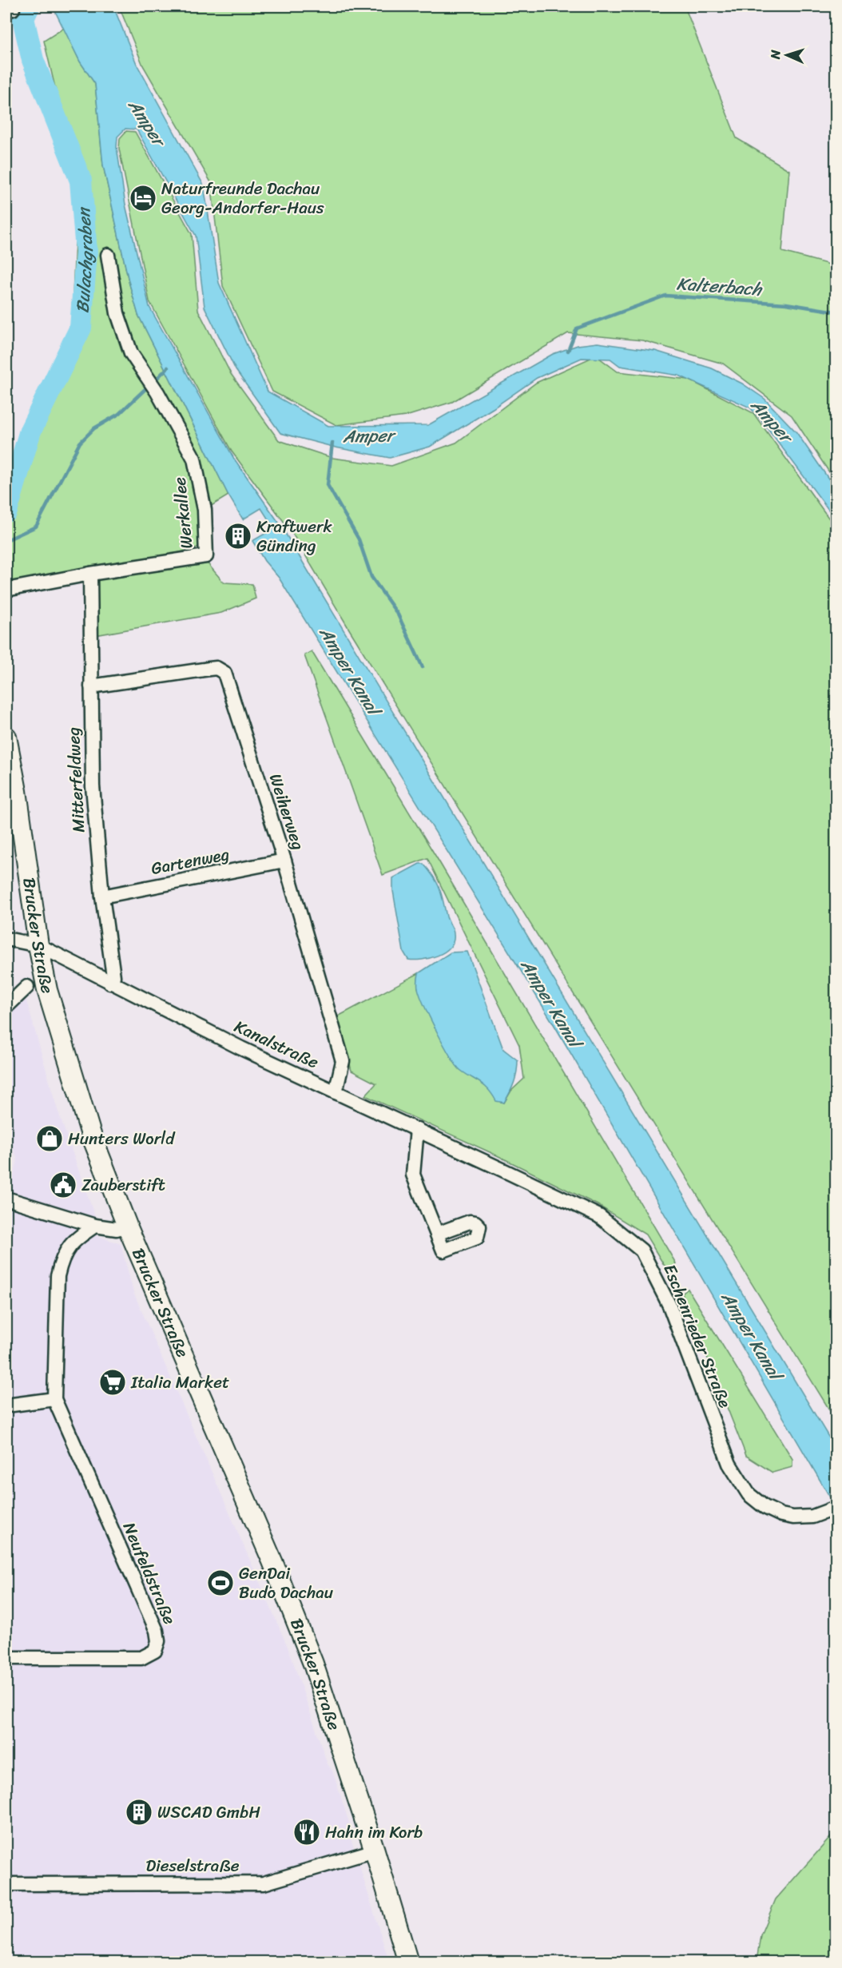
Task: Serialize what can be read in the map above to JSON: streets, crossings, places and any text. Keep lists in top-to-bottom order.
{
  "streets": {
    "main road": ["Brucker Straße"],
    "street": [
      "Werkallee",
      "Mitterfeldweg",
      "Weiherweg",
      "Gartenweg",
      "Kanalstraße",
      "Eschenrieder Straße",
      "Neufeldstraße",
      "Dieselstraße"
    ]
  },
  "crossings": [
    ["Werkallee", "Mitterfeldweg"],
    ["Mitterfeldweg", "Weiherweg"],
    ["Mitterfeldweg", "Gartenweg"],
    ["Mitterfeldweg", "Kanalstraße"],
    ["Weiherweg", "Gartenweg"],
    ["Weiherweg", "Kanalstraße"],
    ["Brucker Straße", "Kanalstraße"],
    ["Brucker Straße", "Dieselstraße"],
    ["Kanalstraße", "Eschenrieder Straße"]
  ],
  "water": [
    "Amper",
    "Bulachgraben",
    "Kalterbach",
    "Amper Kanal"
  ],
  "places": {
    "hotel": ["Naturfreunde Dachau Georg-Andorfer-Haus"],
    "building": ["Kraftwerk Günding", "WSCAD GmbH"],
    "shop": ["Hunters World"],
    "public building": ["Zauberstift"],
    "supermarket": ["Italia Market"],
    "sports": ["GenDai Budo Dachau"],
    "restaurant": ["Hahn im Korb"]
  },
  "north": "left"
}
